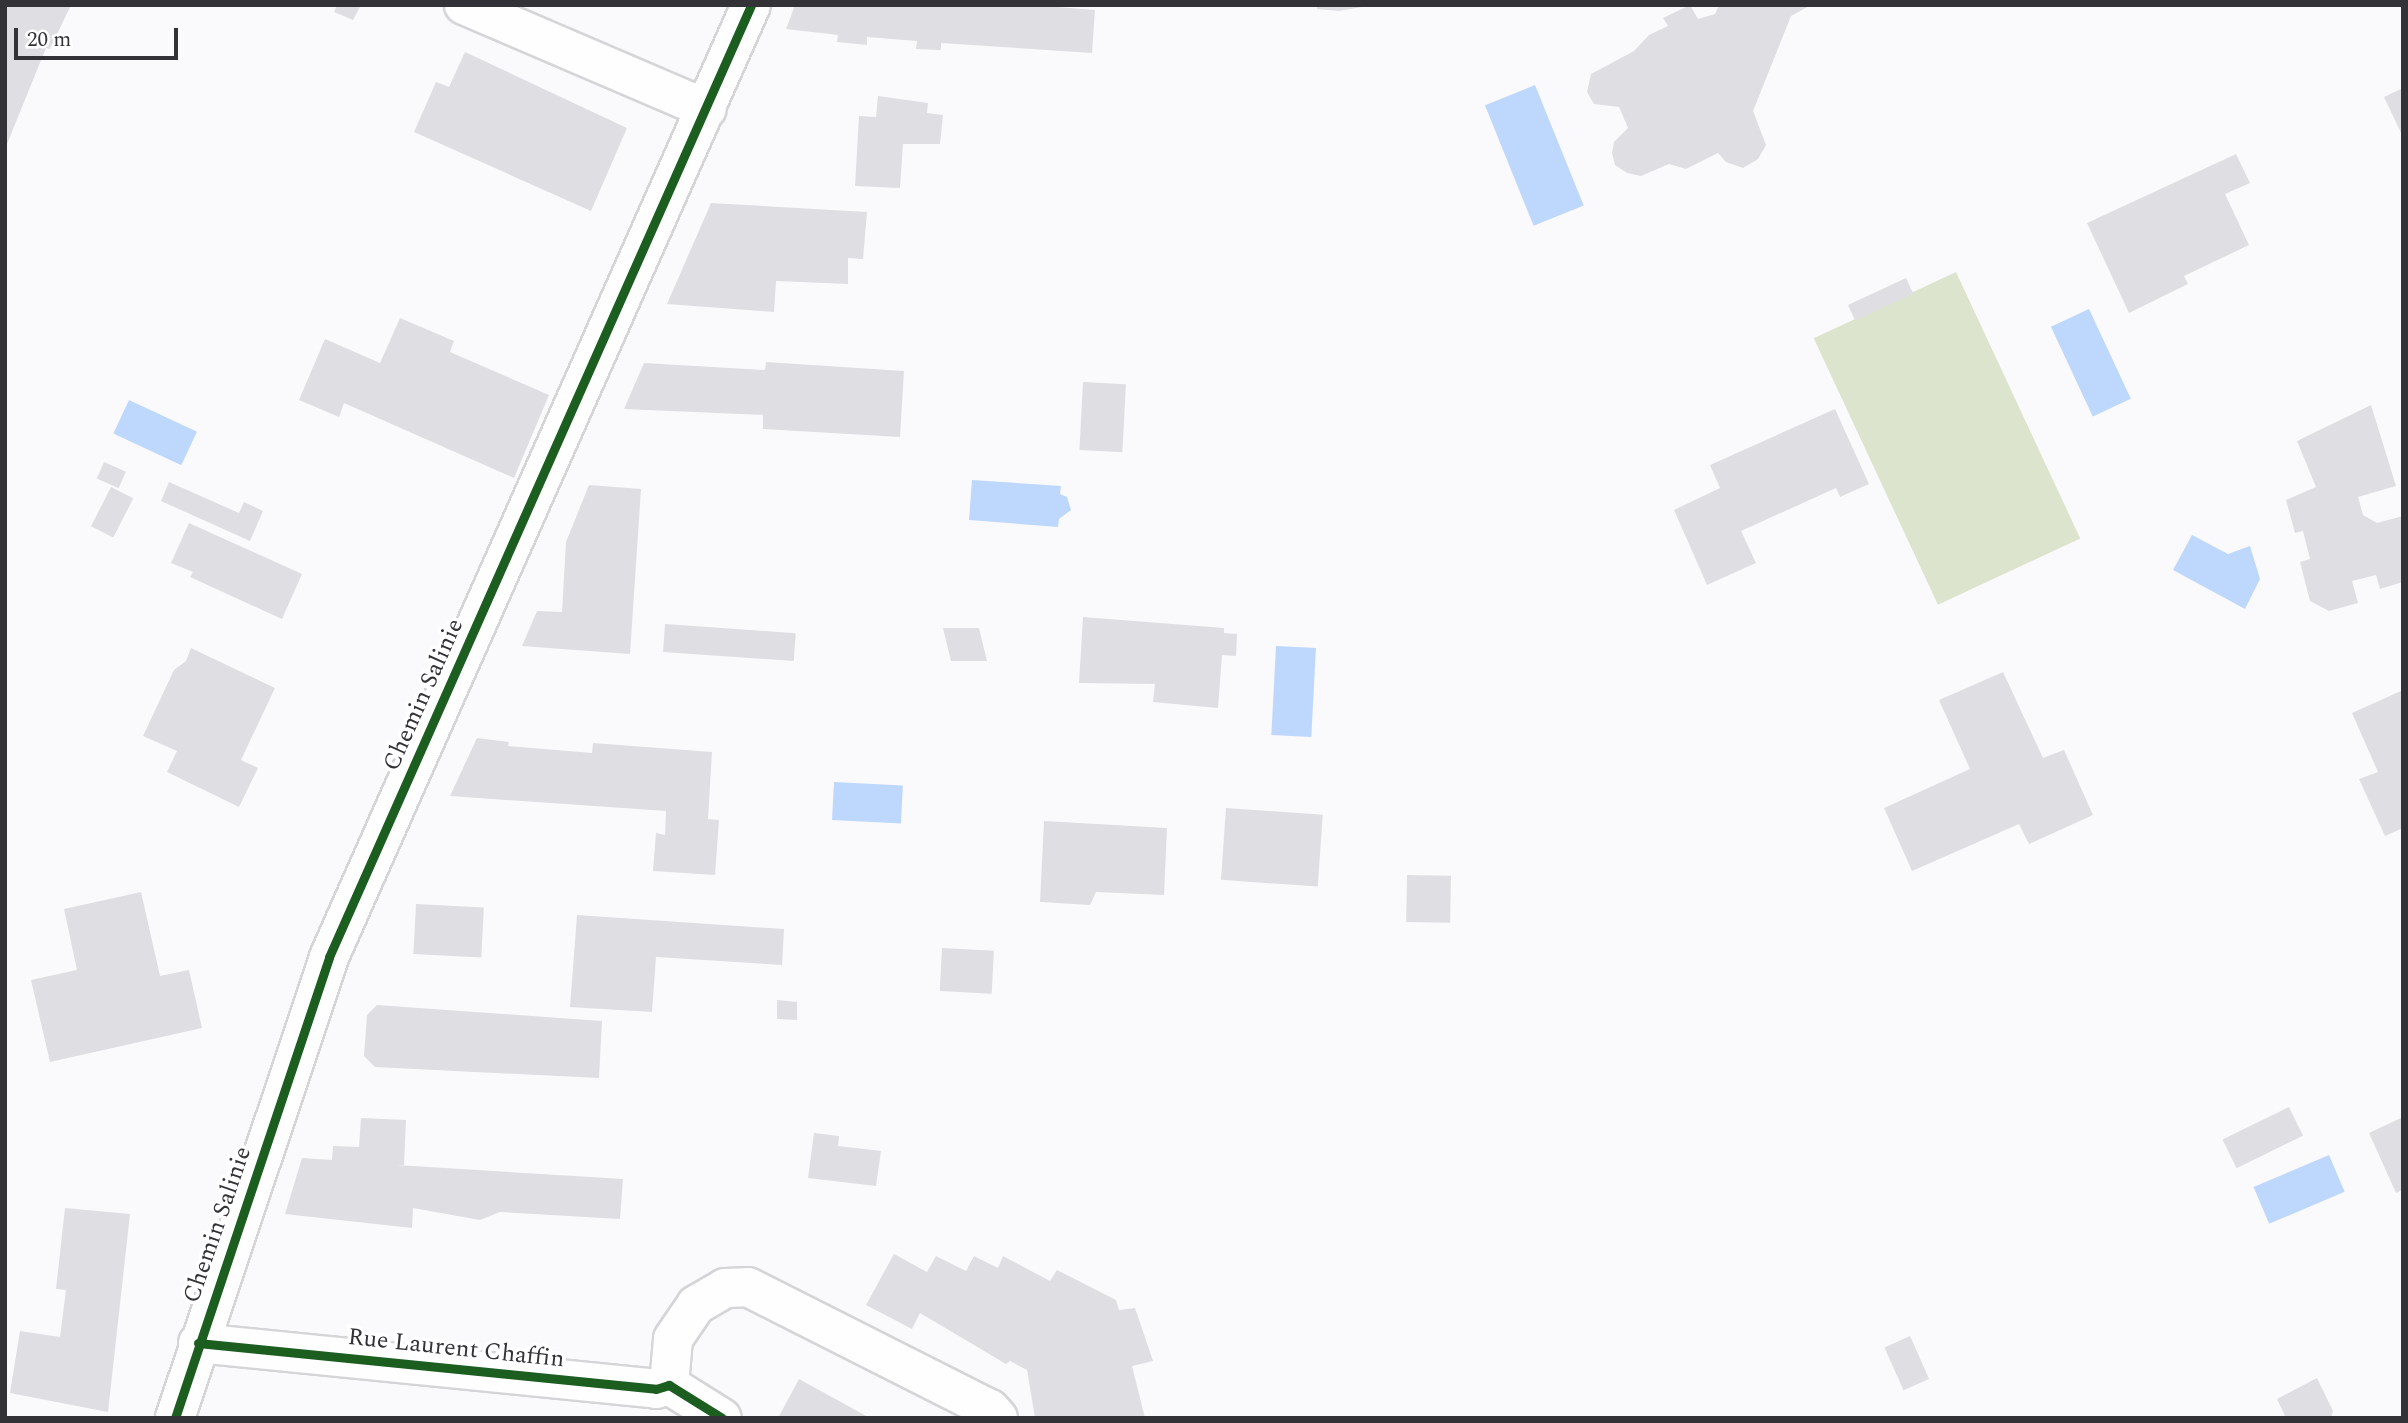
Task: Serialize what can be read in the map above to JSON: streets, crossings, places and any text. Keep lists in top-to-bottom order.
{
  "streets": {
    "street": ["Chemin Salinie", "Rue Laurent Chaffin"]
  },
  "crossings": [
    ["Chemin Salinie", "Rue Laurent Chaffin"]
  ],
  "scale_bar": "20 m"
}
